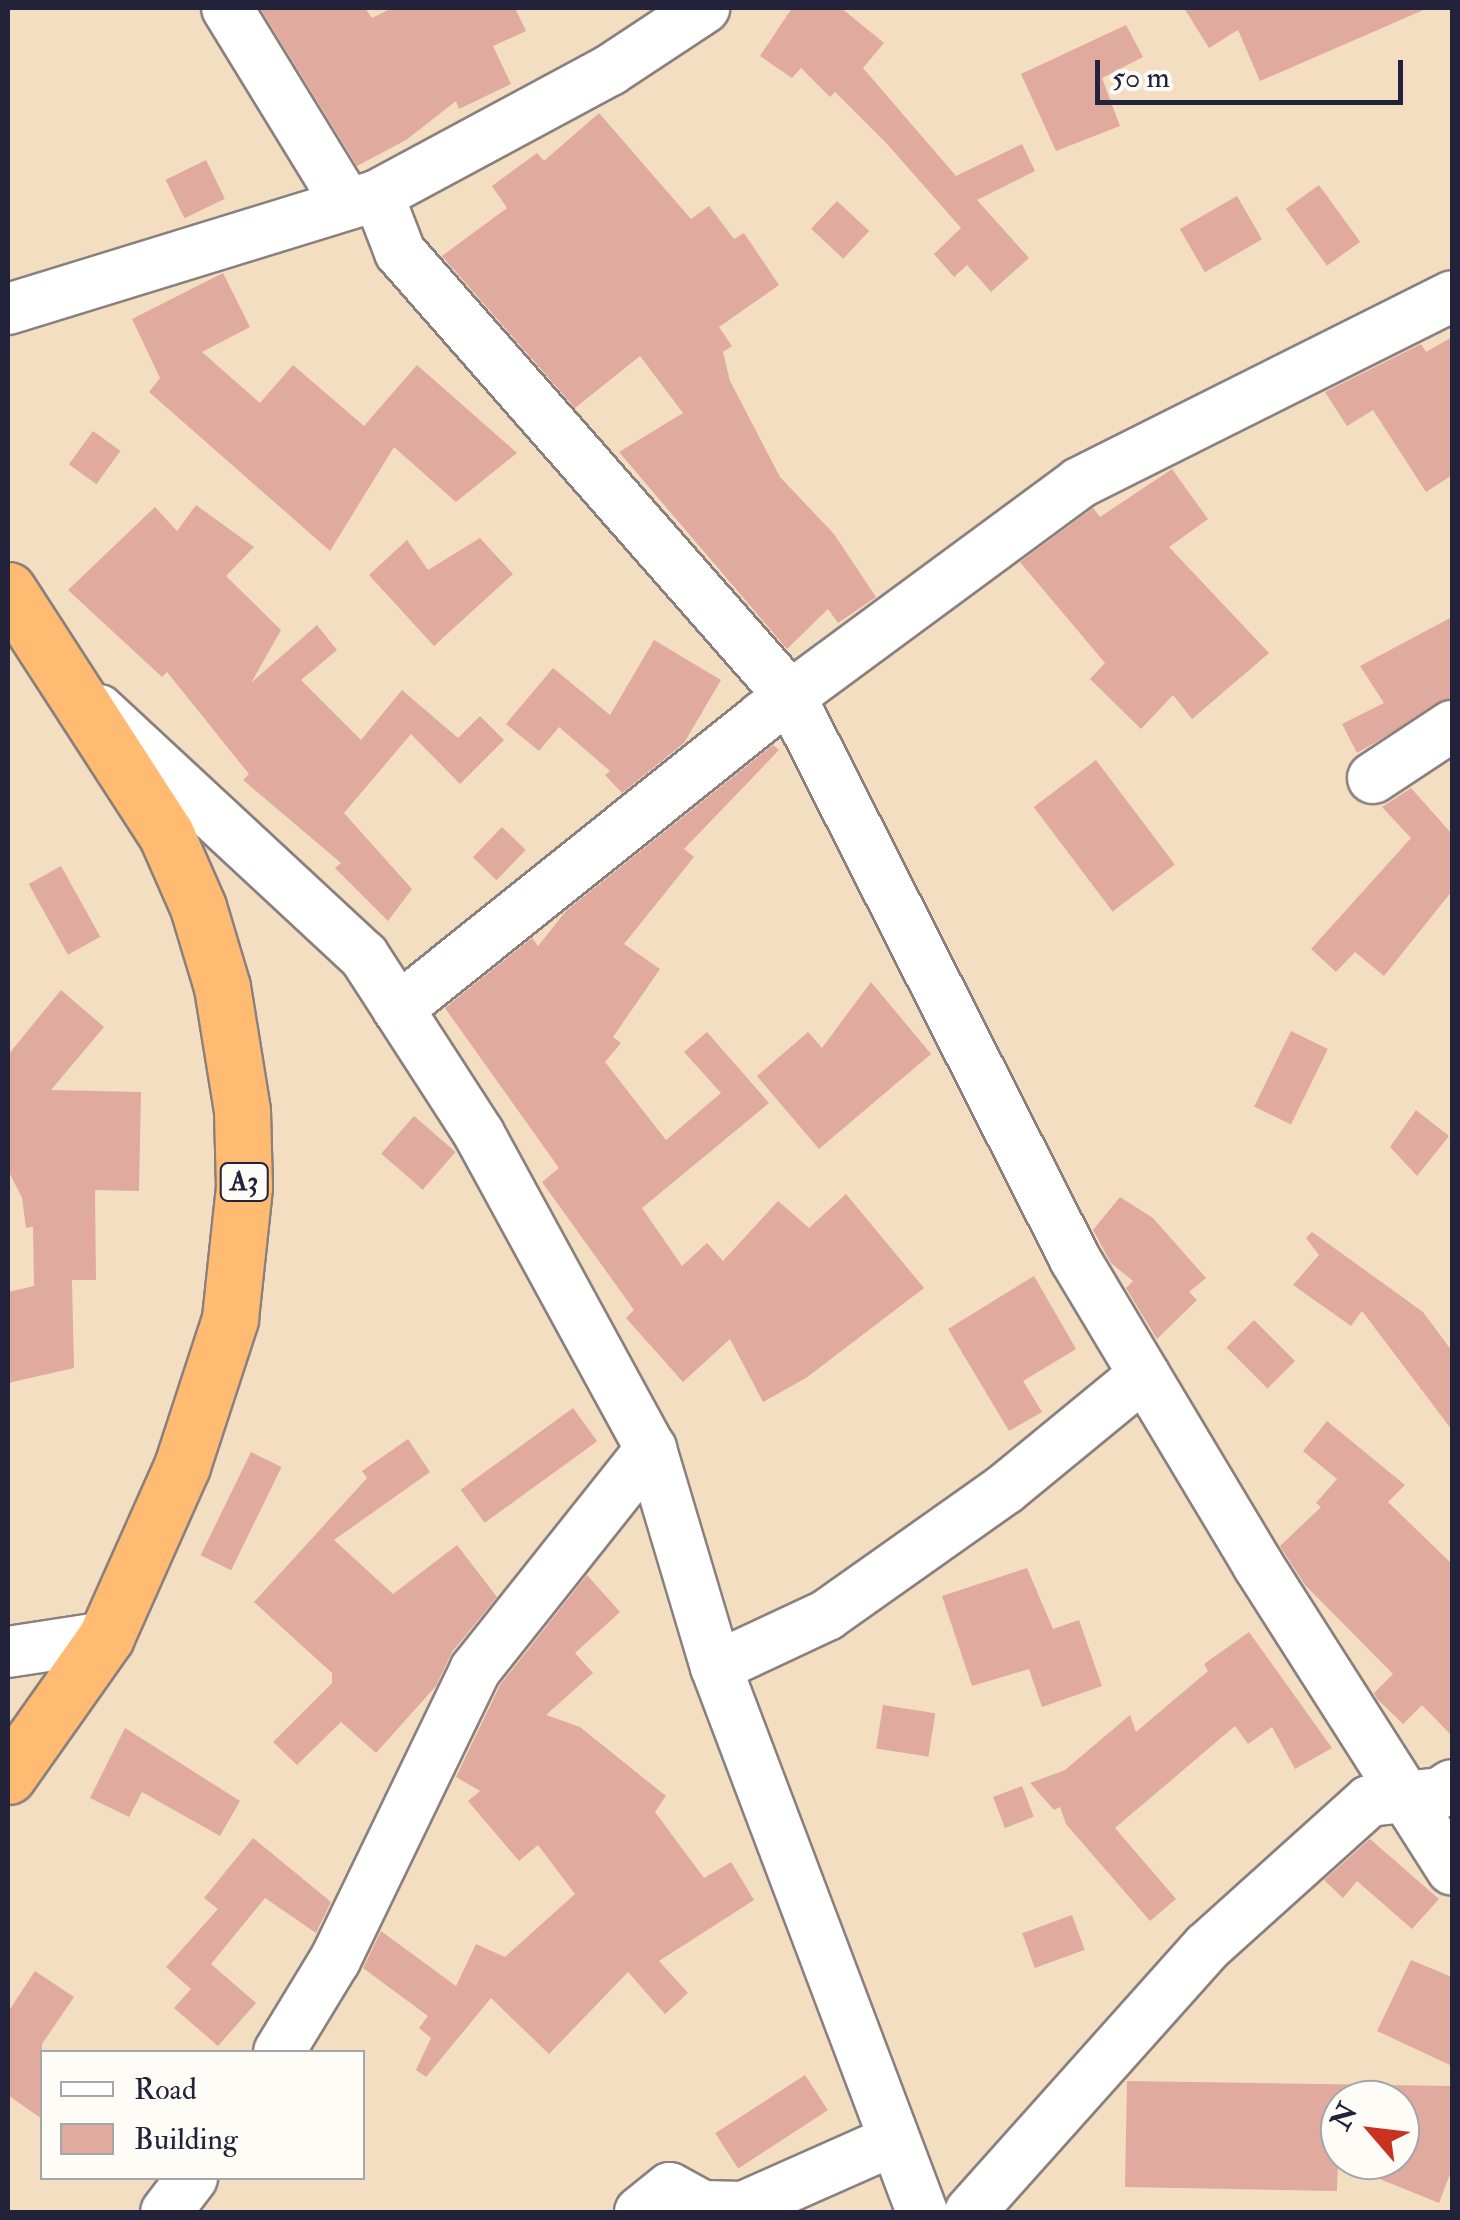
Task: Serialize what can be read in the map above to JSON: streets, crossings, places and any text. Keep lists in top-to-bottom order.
{
  "streets": {
    "highway": ["A3"]
  },
  "legend": ["Road", "Building"],
  "scale_bar": "50 m",
  "north": "top left"
}
